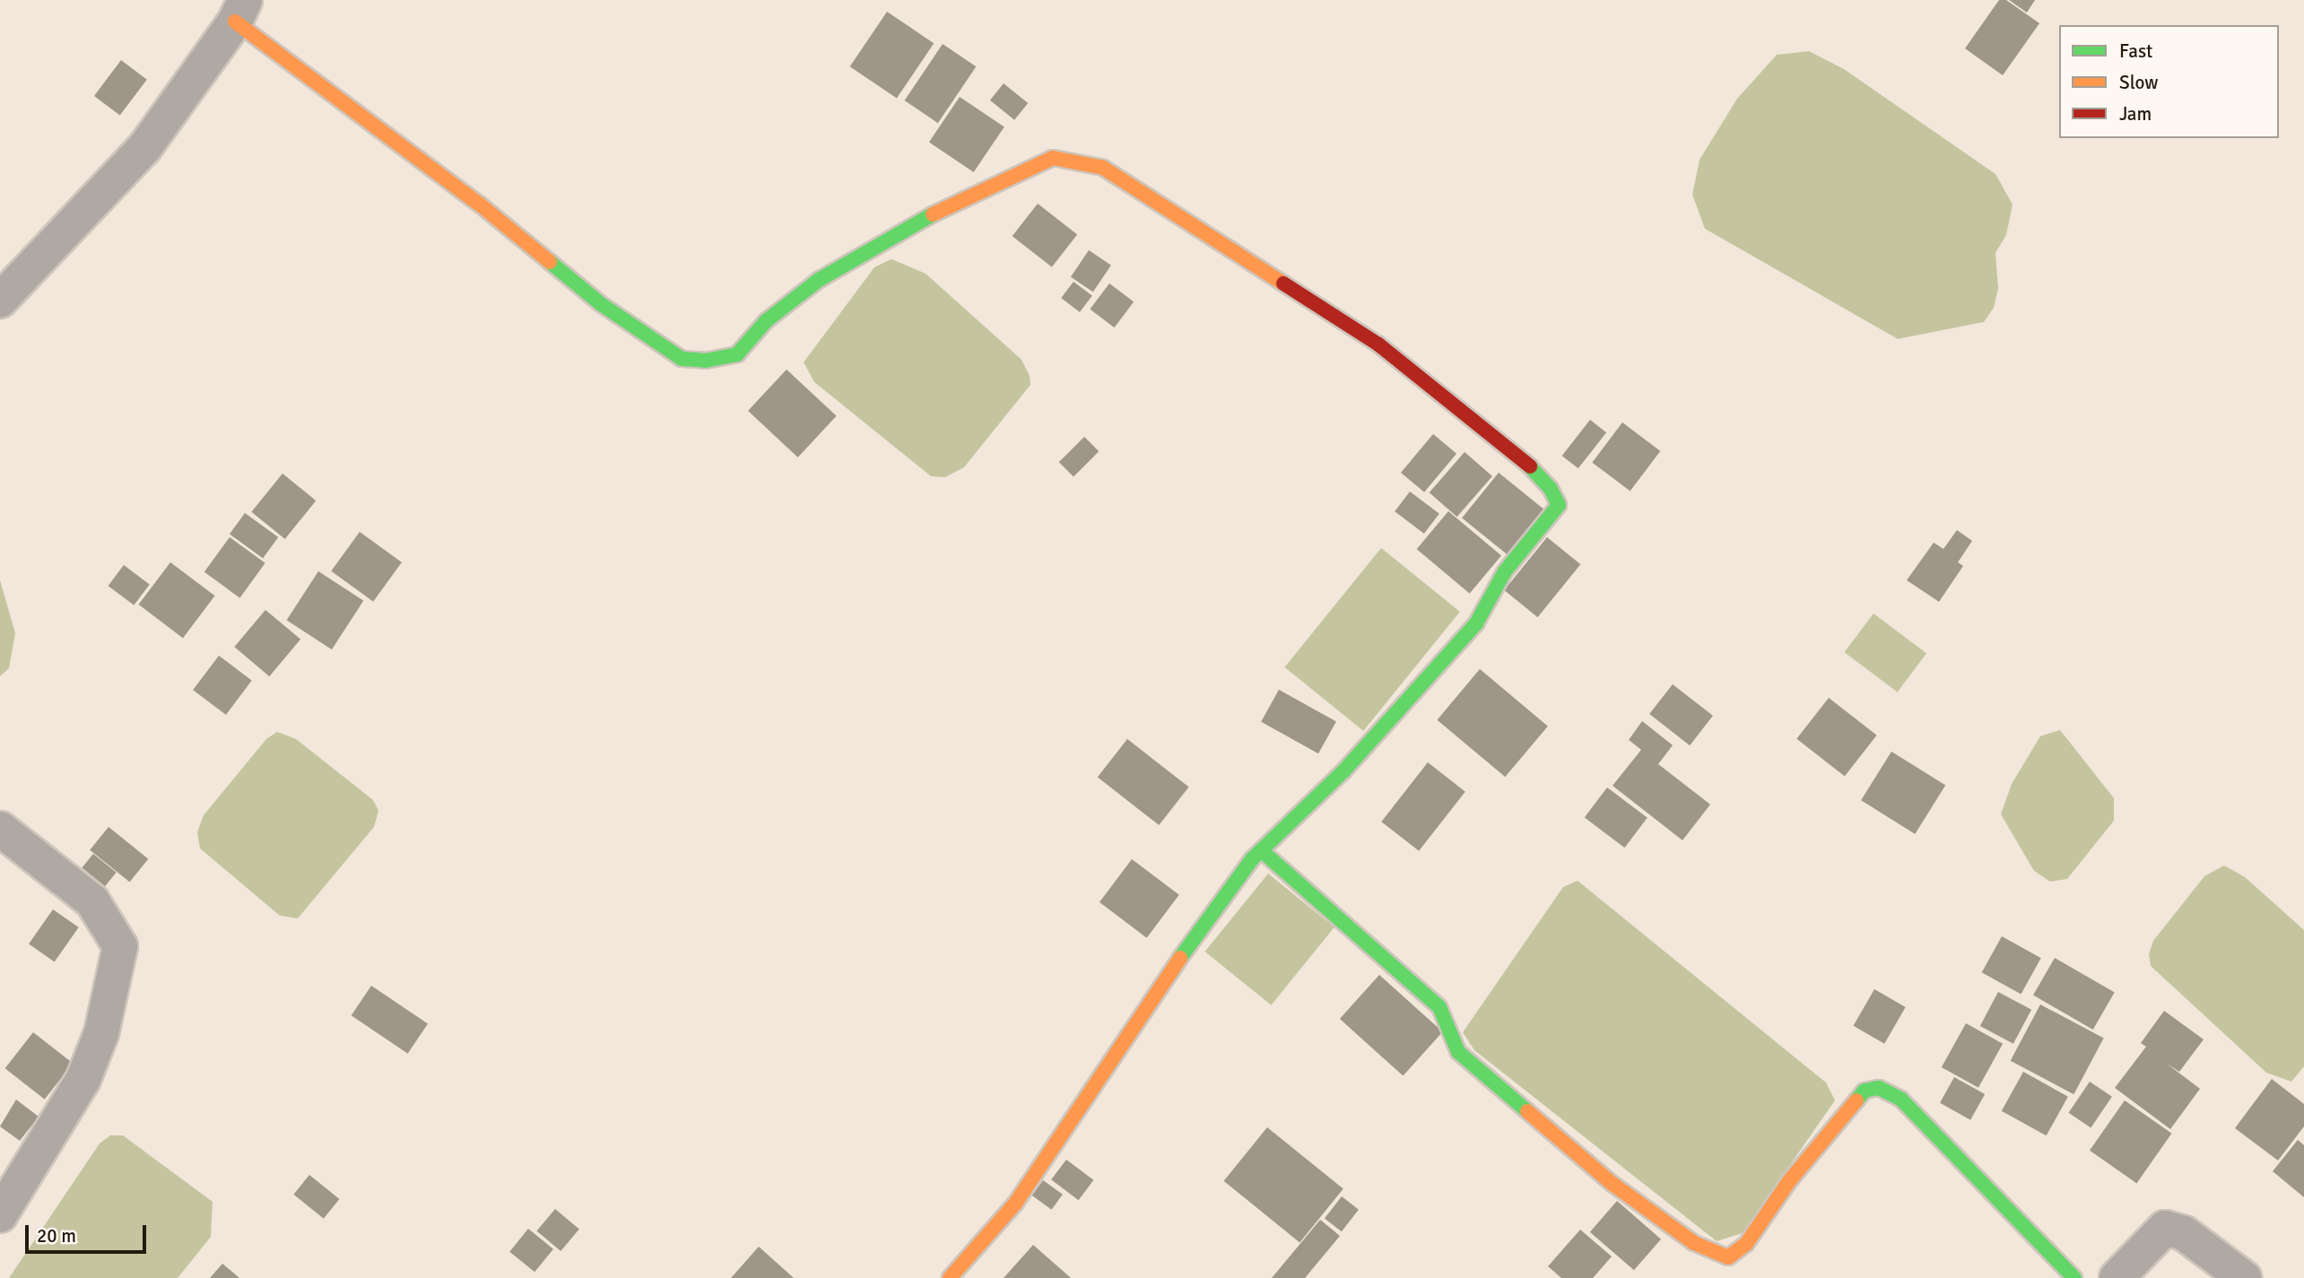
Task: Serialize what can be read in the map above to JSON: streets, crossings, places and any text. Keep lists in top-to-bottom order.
{
  "legend": ["Fast", "Slow", "Jam"],
  "scale_bar": "20 m"
}
